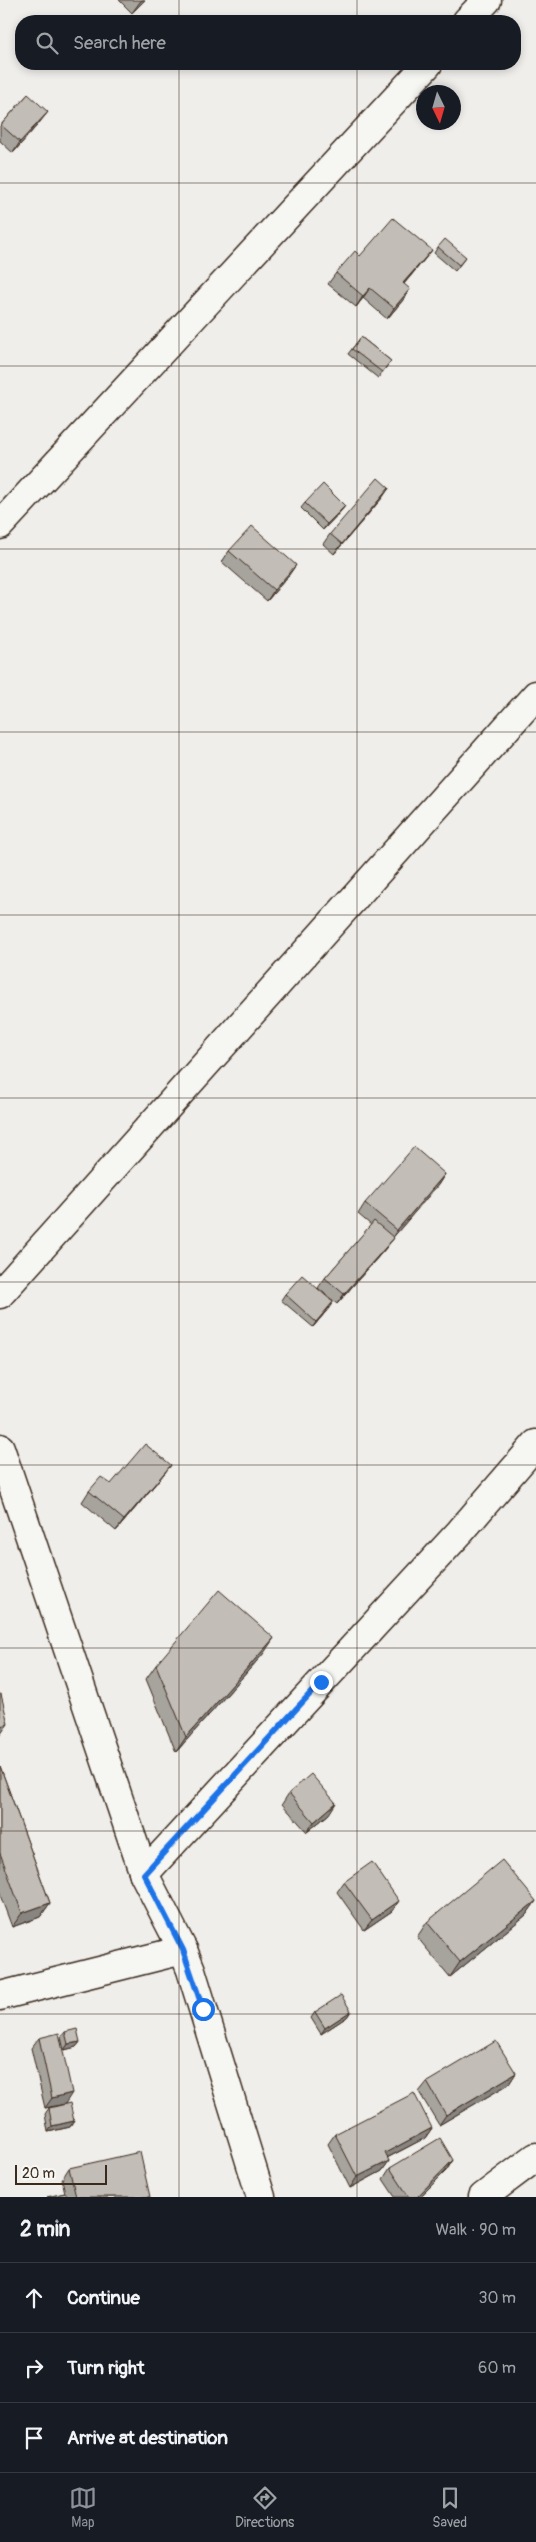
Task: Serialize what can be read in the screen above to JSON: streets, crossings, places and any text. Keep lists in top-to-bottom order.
{
  "scale_bar": "20 m",
  "north": "bottom",
  "page": {
    "search": "Search here",
    "scale": "20 m",
    "heading": ["2 min", "Walk · 90 m"],
    "list": [
      ["Continue", "30 m"],
      ["Turn right", "60 m"],
      "Arrive at destination"
    ],
    "nav": ["Map", "Directions", "Saved"]
  }
}
